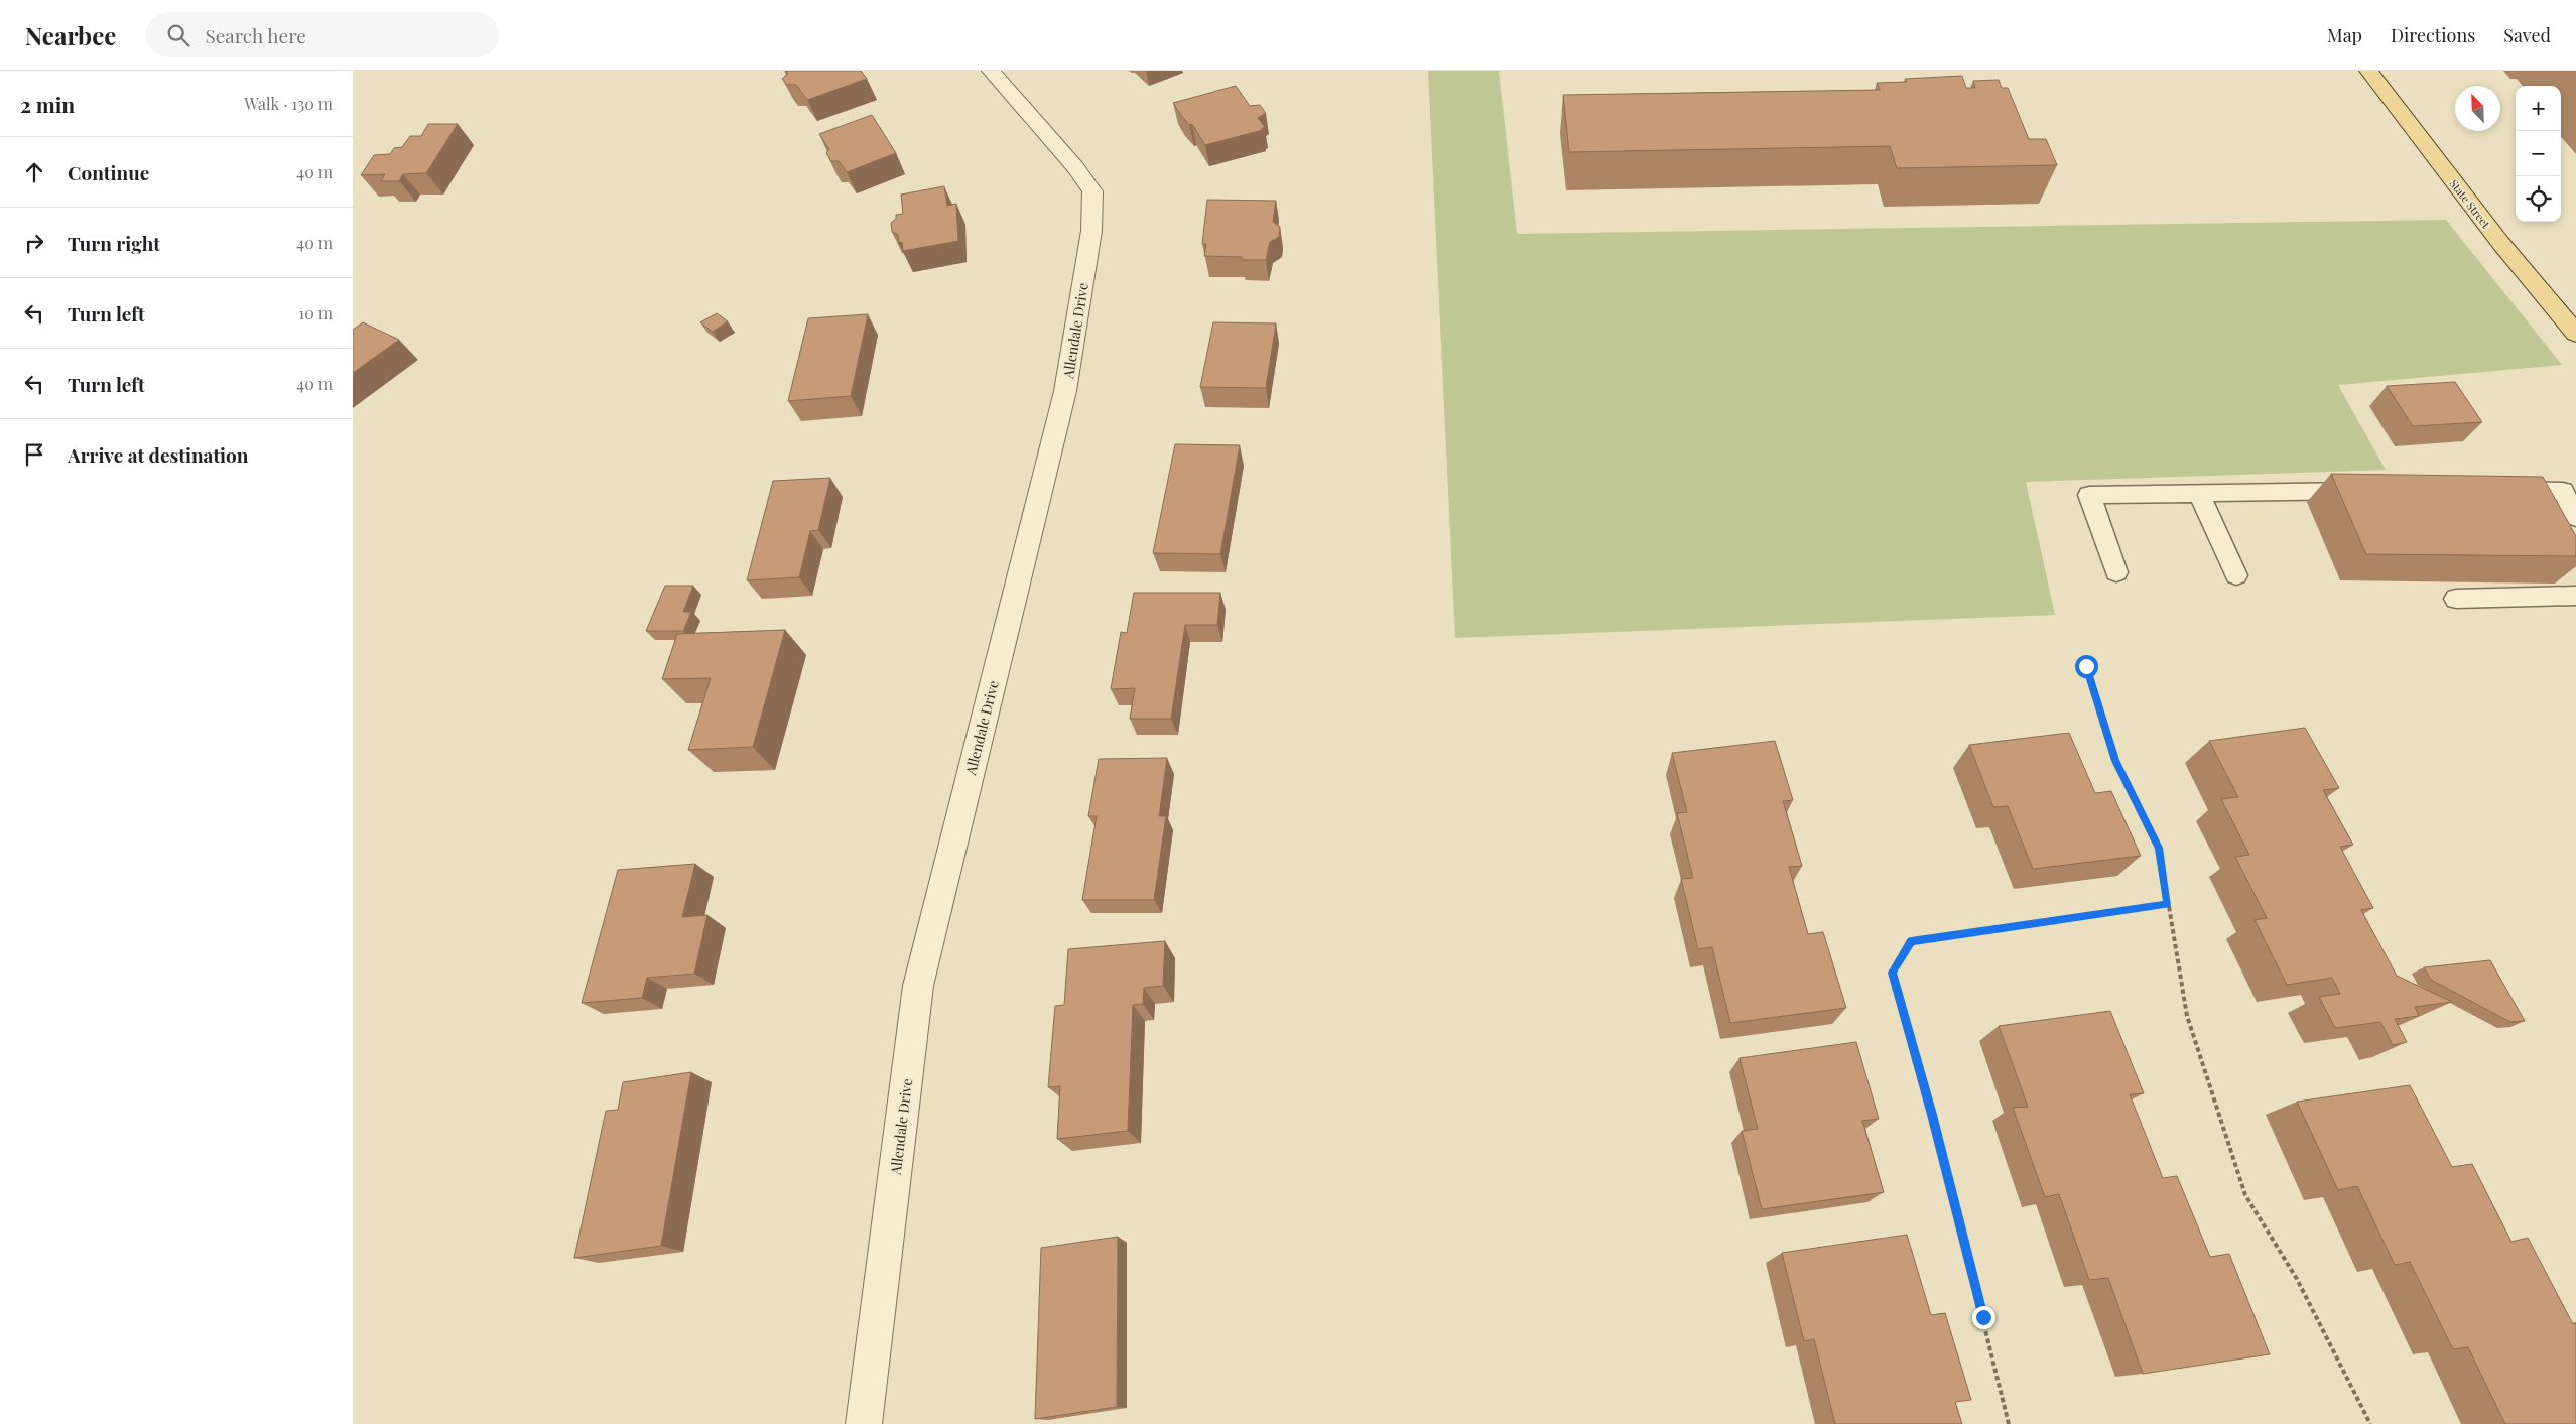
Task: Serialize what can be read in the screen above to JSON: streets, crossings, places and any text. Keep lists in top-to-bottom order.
{
  "streets": {
    "main road": ["State Street"],
    "street": ["Allendale Drive"]
  },
  "north": "top left",
  "page": {
    "header": "Nearbee",
    "search": "Search here",
    "nav": ["Map", "Directions", "Saved"],
    "heading": ["2 min", "Walk · 130 m"],
    "map_buttons": ["+", "−"],
    "list": [
      ["Continue", "40 m"],
      ["Turn right", "40 m"],
      ["Turn left", "10 m"],
      ["Turn left", "40 m"],
      "Arrive at destination"
    ]
  }
}
